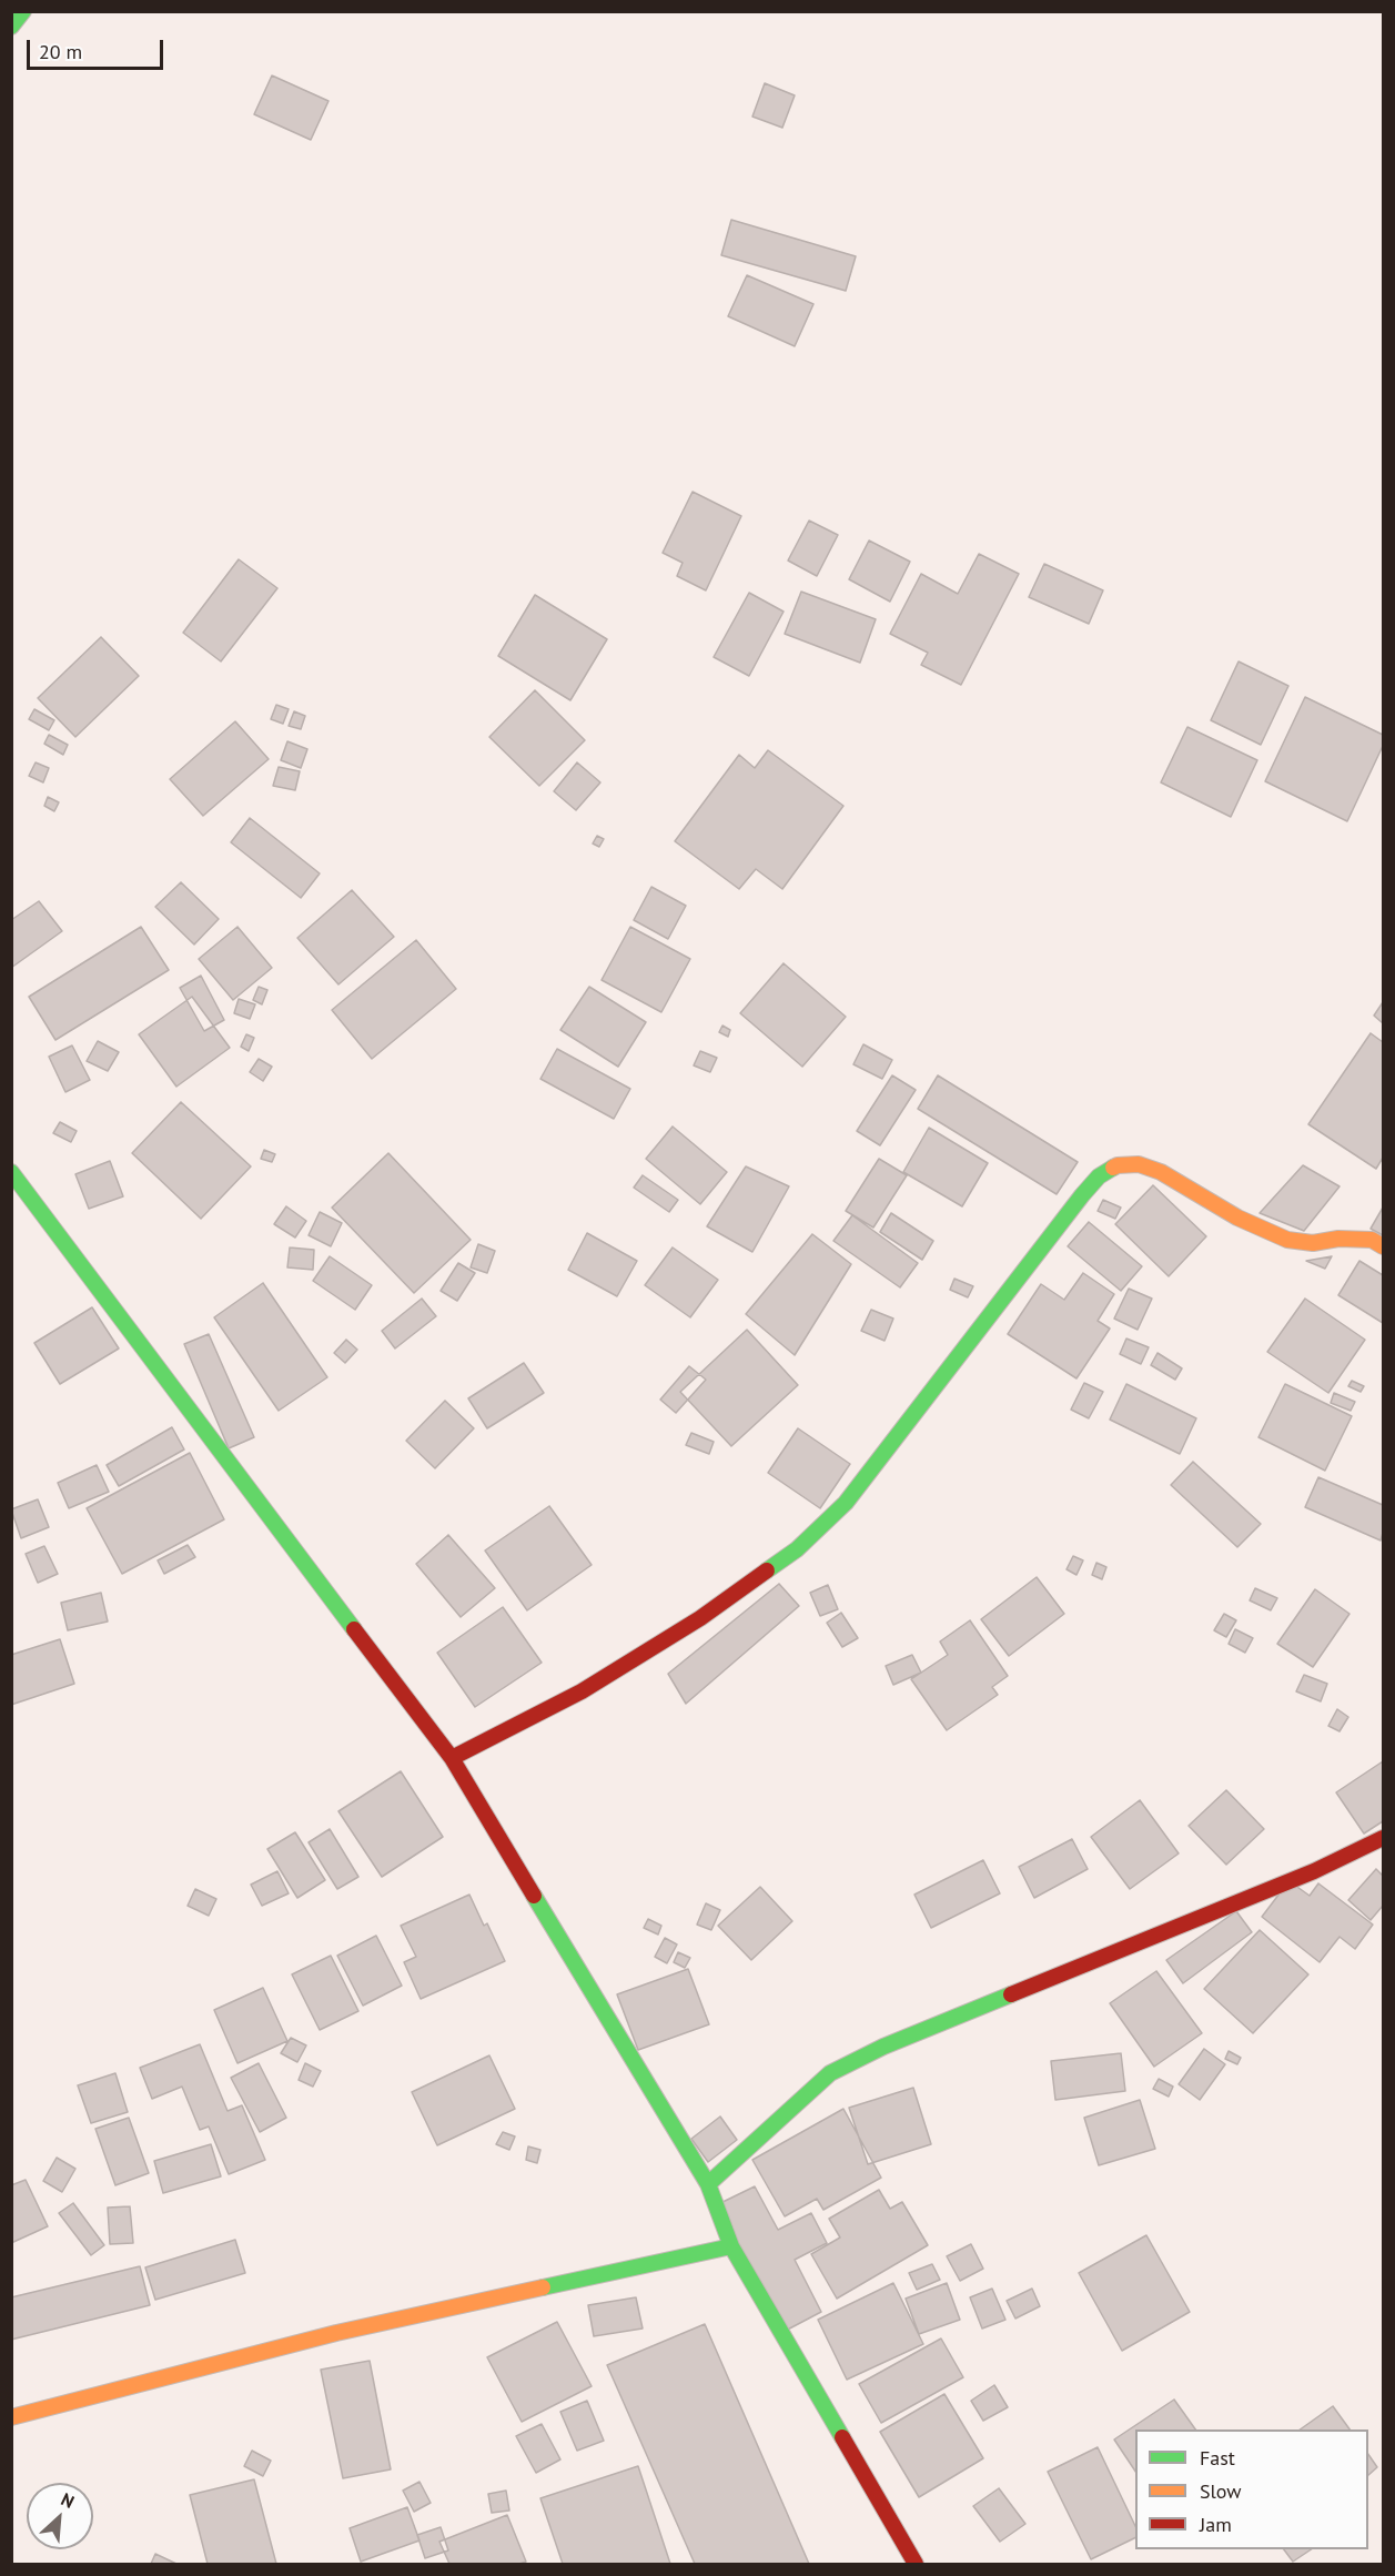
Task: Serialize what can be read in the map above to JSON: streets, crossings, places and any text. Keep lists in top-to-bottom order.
{
  "legend": ["Fast", "Slow", "Jam"],
  "scale_bar": "20 m",
  "north": "top right"
}
